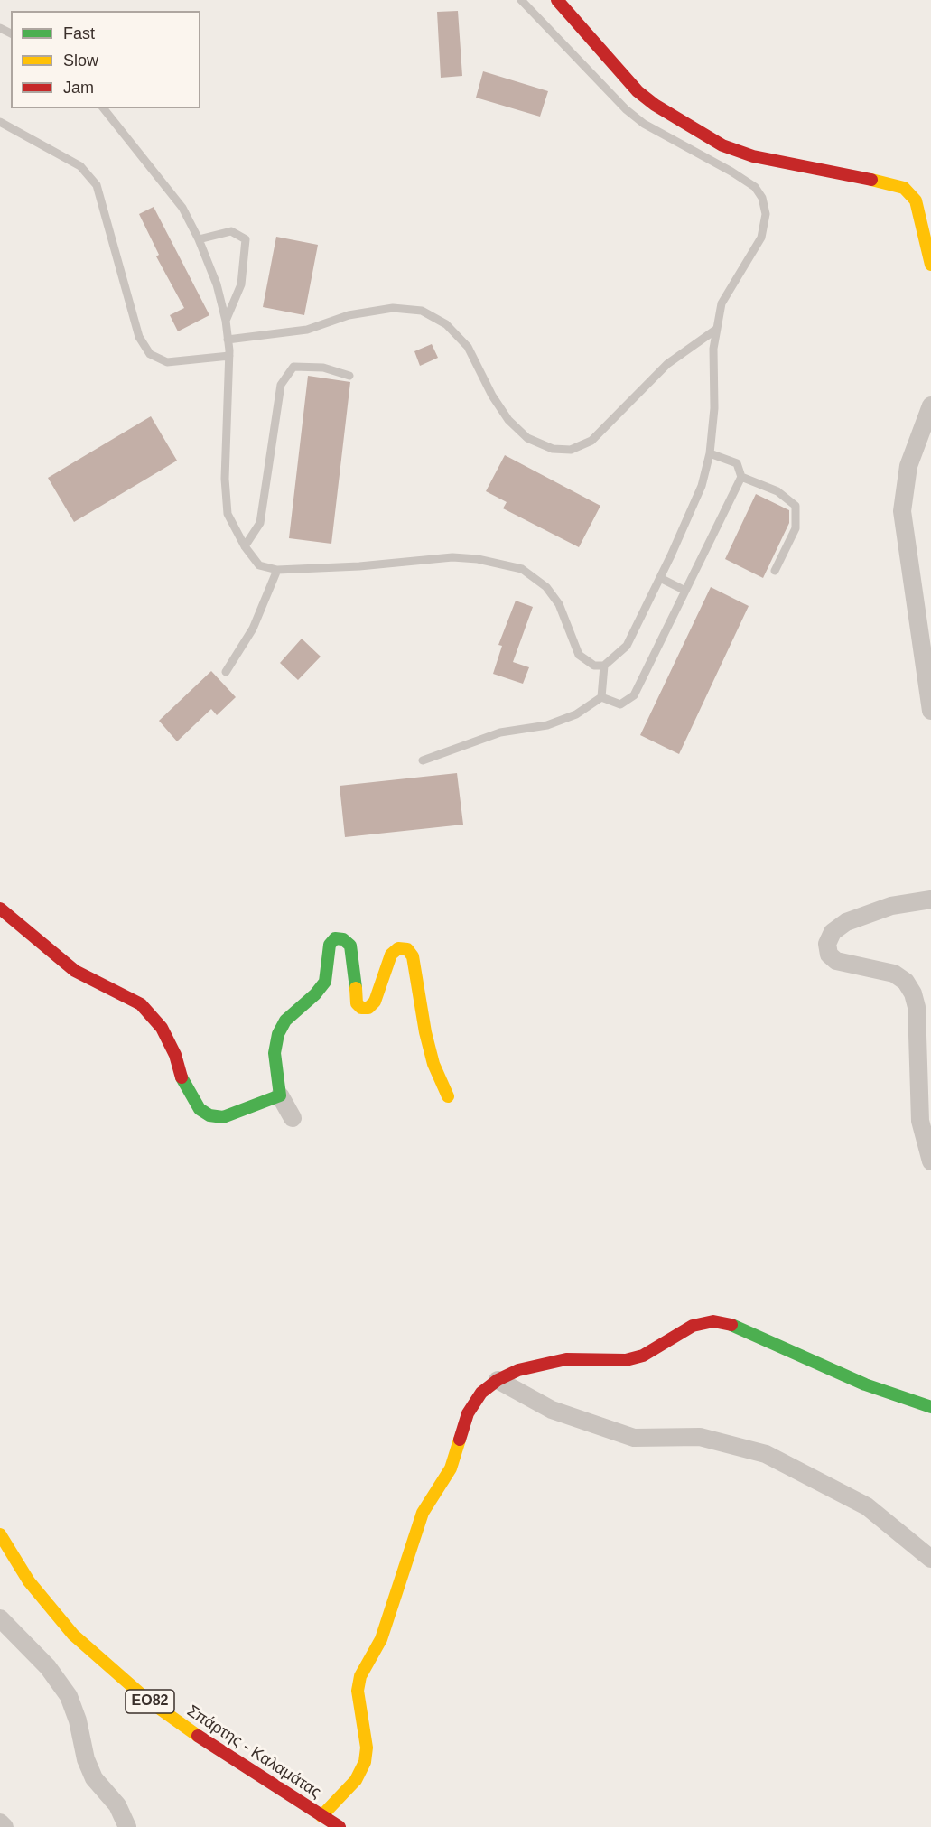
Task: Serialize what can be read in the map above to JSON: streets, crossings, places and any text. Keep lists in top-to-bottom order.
{
  "streets": {
    "street": ["ΕΟ82", "Σπάρτης - Καλαμάτας"]
  },
  "legend": ["Fast", "Slow", "Jam"]
}
